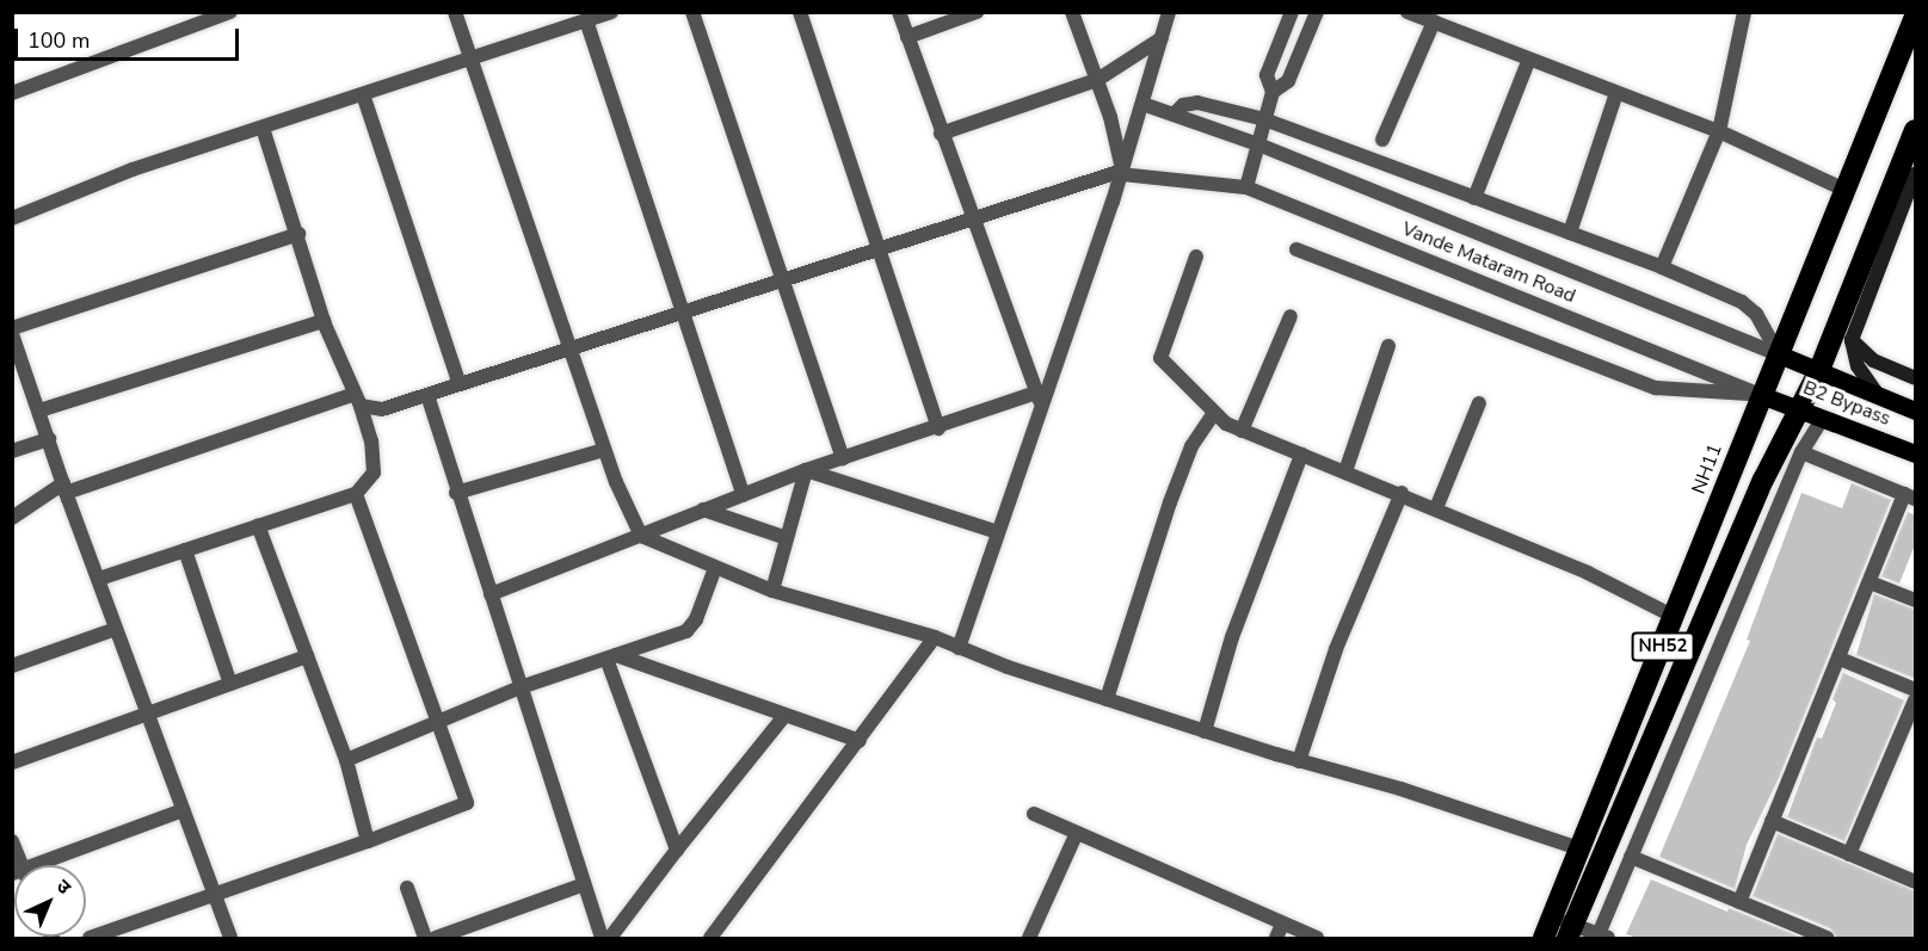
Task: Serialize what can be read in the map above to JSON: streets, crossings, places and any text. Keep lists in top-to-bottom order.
{
  "streets": {
    "highway": ["NH11", "NH52"],
    "main road": ["B2 Bypass"],
    "street": ["Vande Mataram Road"]
  },
  "crossings": [
    ["Vande Mataram Road", "B2 Bypass"],
    ["Vande Mataram Road", "NH11"],
    ["B2 Bypass", "NH11"],
    ["B2 Bypass", "NH52"],
    ["NH11", "NH52"]
  ],
  "scale_bar": "100 m",
  "north": "top right"
}
